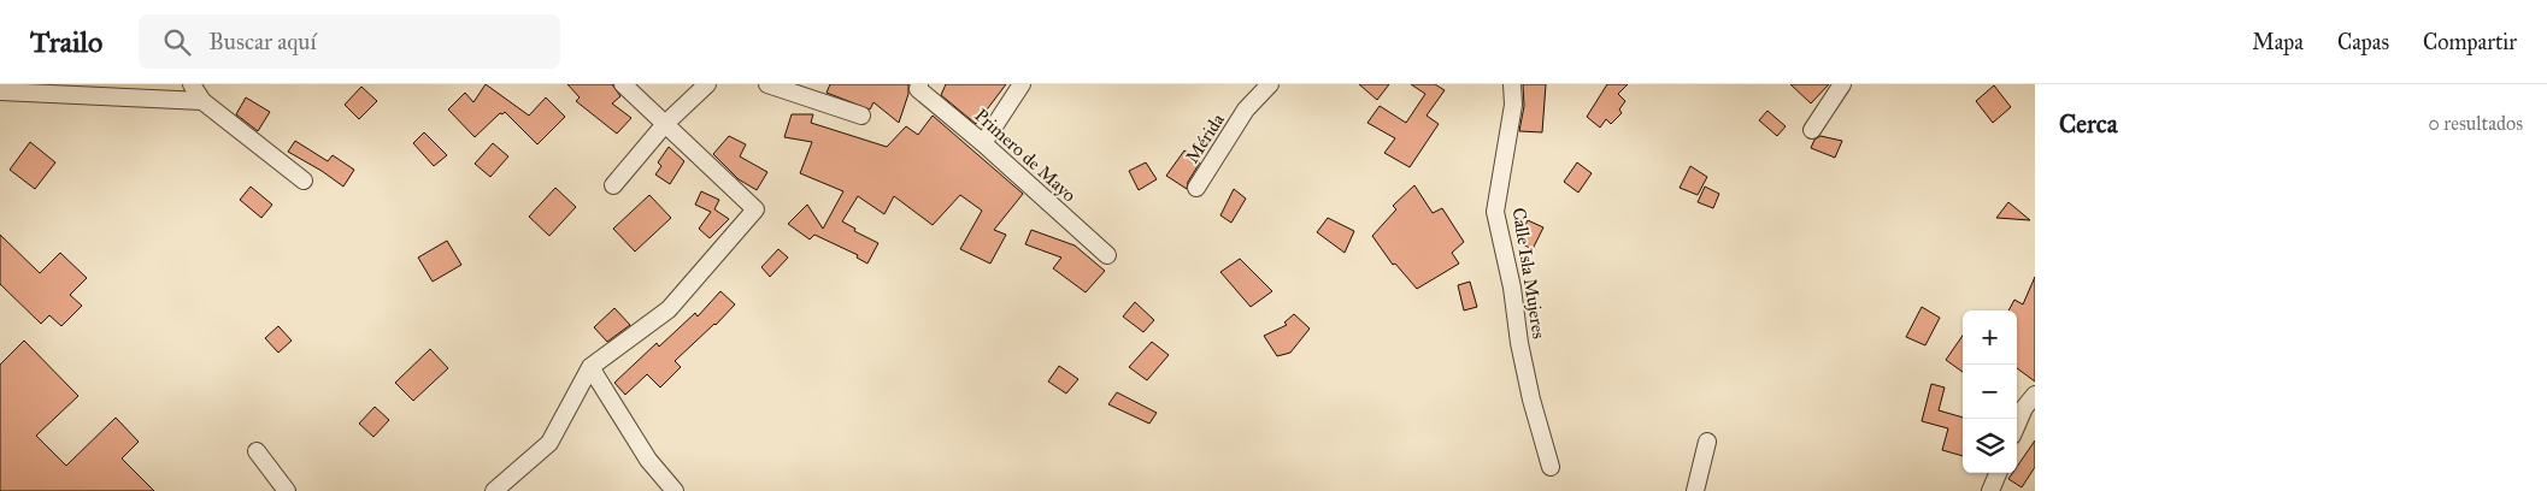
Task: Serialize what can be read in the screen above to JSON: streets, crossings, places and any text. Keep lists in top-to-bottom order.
{
  "streets": {
    "street": ["Mérida", "Primero de Mayo", "Calle Isla Mujeres"]
  },
  "page": {
    "header": "Trailo",
    "search": "Buscar aquí",
    "nav": ["Mapa", "Capas", "Compartir"],
    "heading": ["Cerca", "0 resultados"],
    "map_buttons": ["+", "−"]
  }
}
